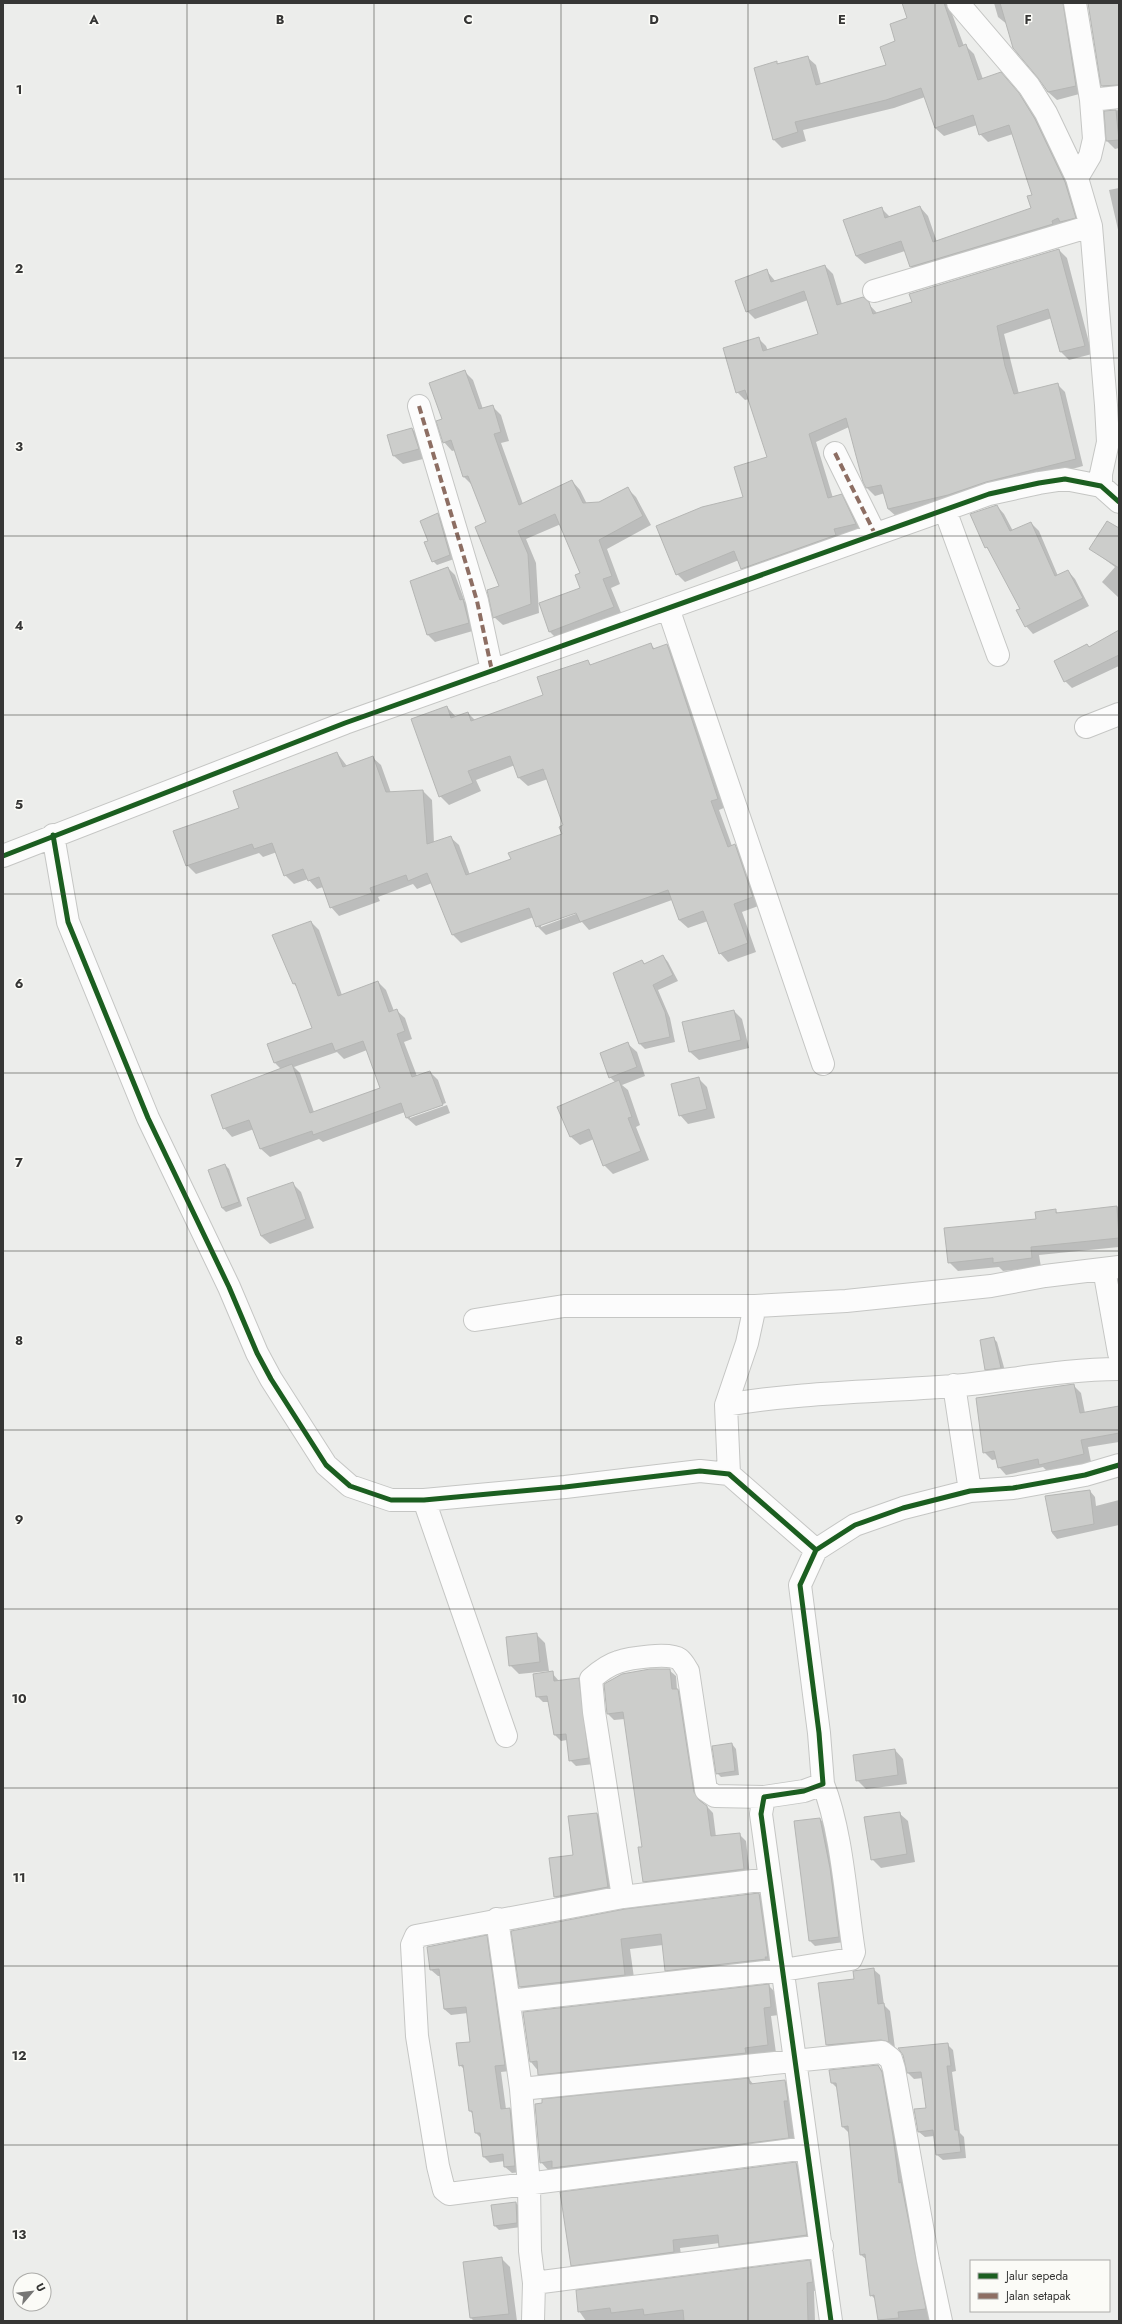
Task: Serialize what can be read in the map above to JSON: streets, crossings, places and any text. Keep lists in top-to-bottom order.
{
  "legend": ["Jalur sepeda", "Jalan setapak"],
  "north": "top right",
  "grid": {
    "columns": [
      "A",
      "B",
      "C",
      "D",
      "E",
      "F"
    ],
    "rows": [
      "1",
      "2",
      "3",
      "4",
      "5",
      "6",
      "7",
      "8",
      "9",
      "10",
      "11",
      "12",
      "13"
    ]
  }
}
